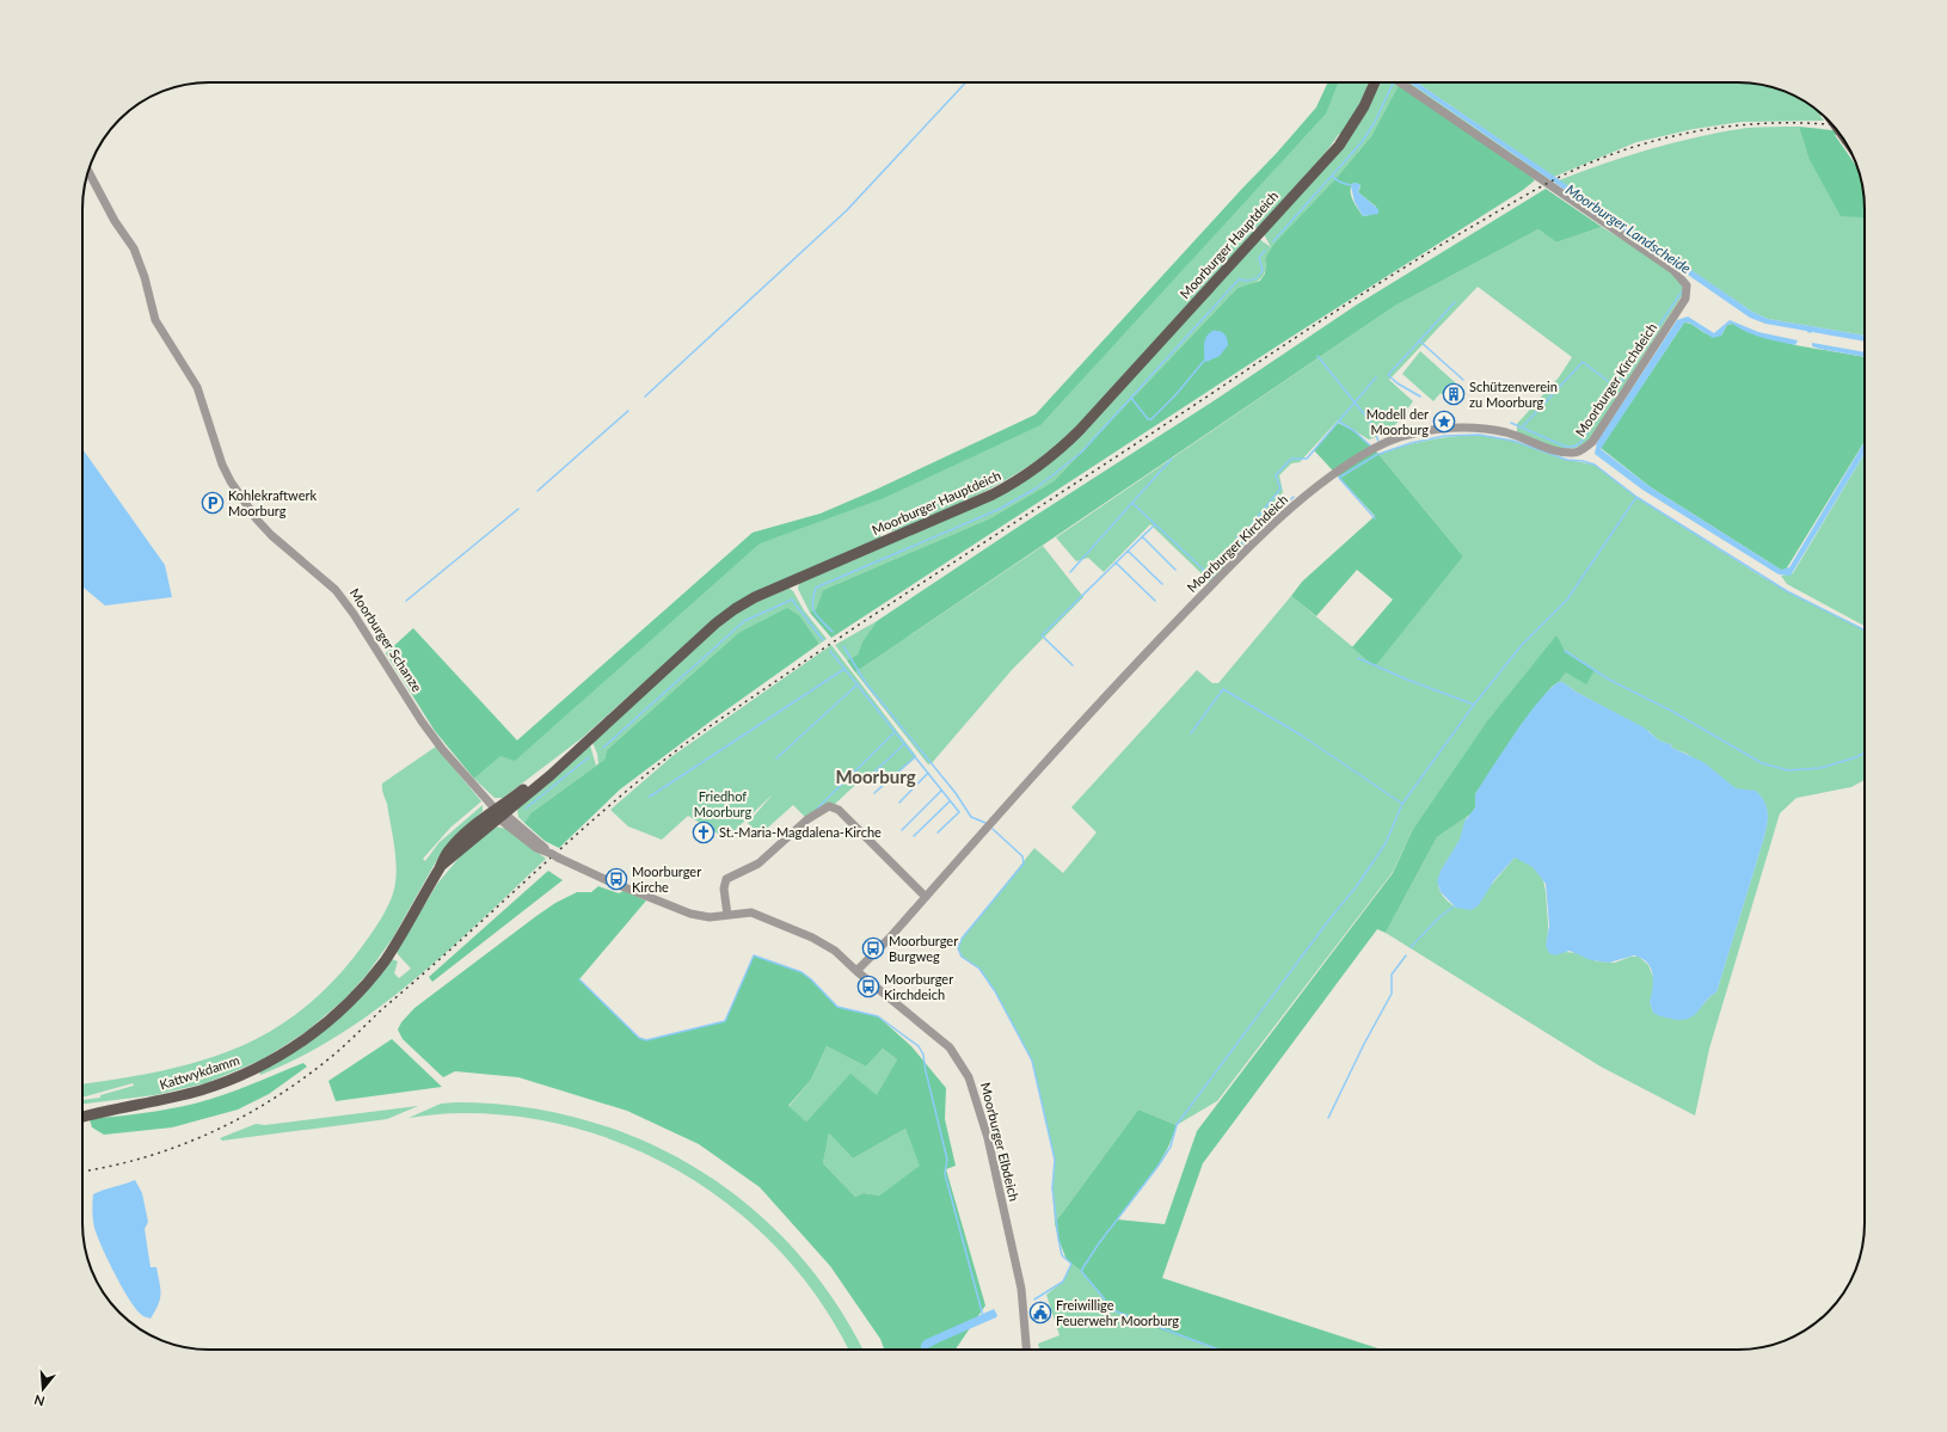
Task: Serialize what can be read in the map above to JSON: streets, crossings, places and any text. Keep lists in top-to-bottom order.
{
  "streets": {
    "main road": ["Moorburger Hauptdeich", "Kattwykdamm"],
    "street": ["Moorburger Kirchdeich", "Moorburger Schanze", "Moorburger Elbdeich"]
  },
  "crossings": [
    ["Moorburger Hauptdeich", "Moorburger Schanze"],
    ["Moorburger Hauptdeich", "Kattwykdamm"],
    ["Moorburger Hauptdeich", "Moorburger Elbdeich"],
    ["Moorburger Kirchdeich", "Moorburger Elbdeich"],
    ["Moorburger Schanze", "Kattwykdamm"],
    ["Moorburger Schanze", "Moorburger Elbdeich"],
    ["Kattwykdamm", "Moorburger Elbdeich"]
  ],
  "districts": ["Moorburg"],
  "water": ["Moorburger Landscheide"],
  "parks": ["Friedhof Moorburg"],
  "places": {
    "building": ["Schützenverein zu Moorburg"],
    "place": ["Modell der Moorburg"],
    "parking": ["Kohlekraftwerk Moorburg"],
    "church": ["St.-Maria-Magdalena-Kirche"],
    "bus stop": ["Moorburger Kirche", "Moorburger Burgweg", "Moorburger Kirchdeich"],
    "public building": ["Freiwillige Feuerwehr Moorburg"]
  },
  "north": "bottom"
}
